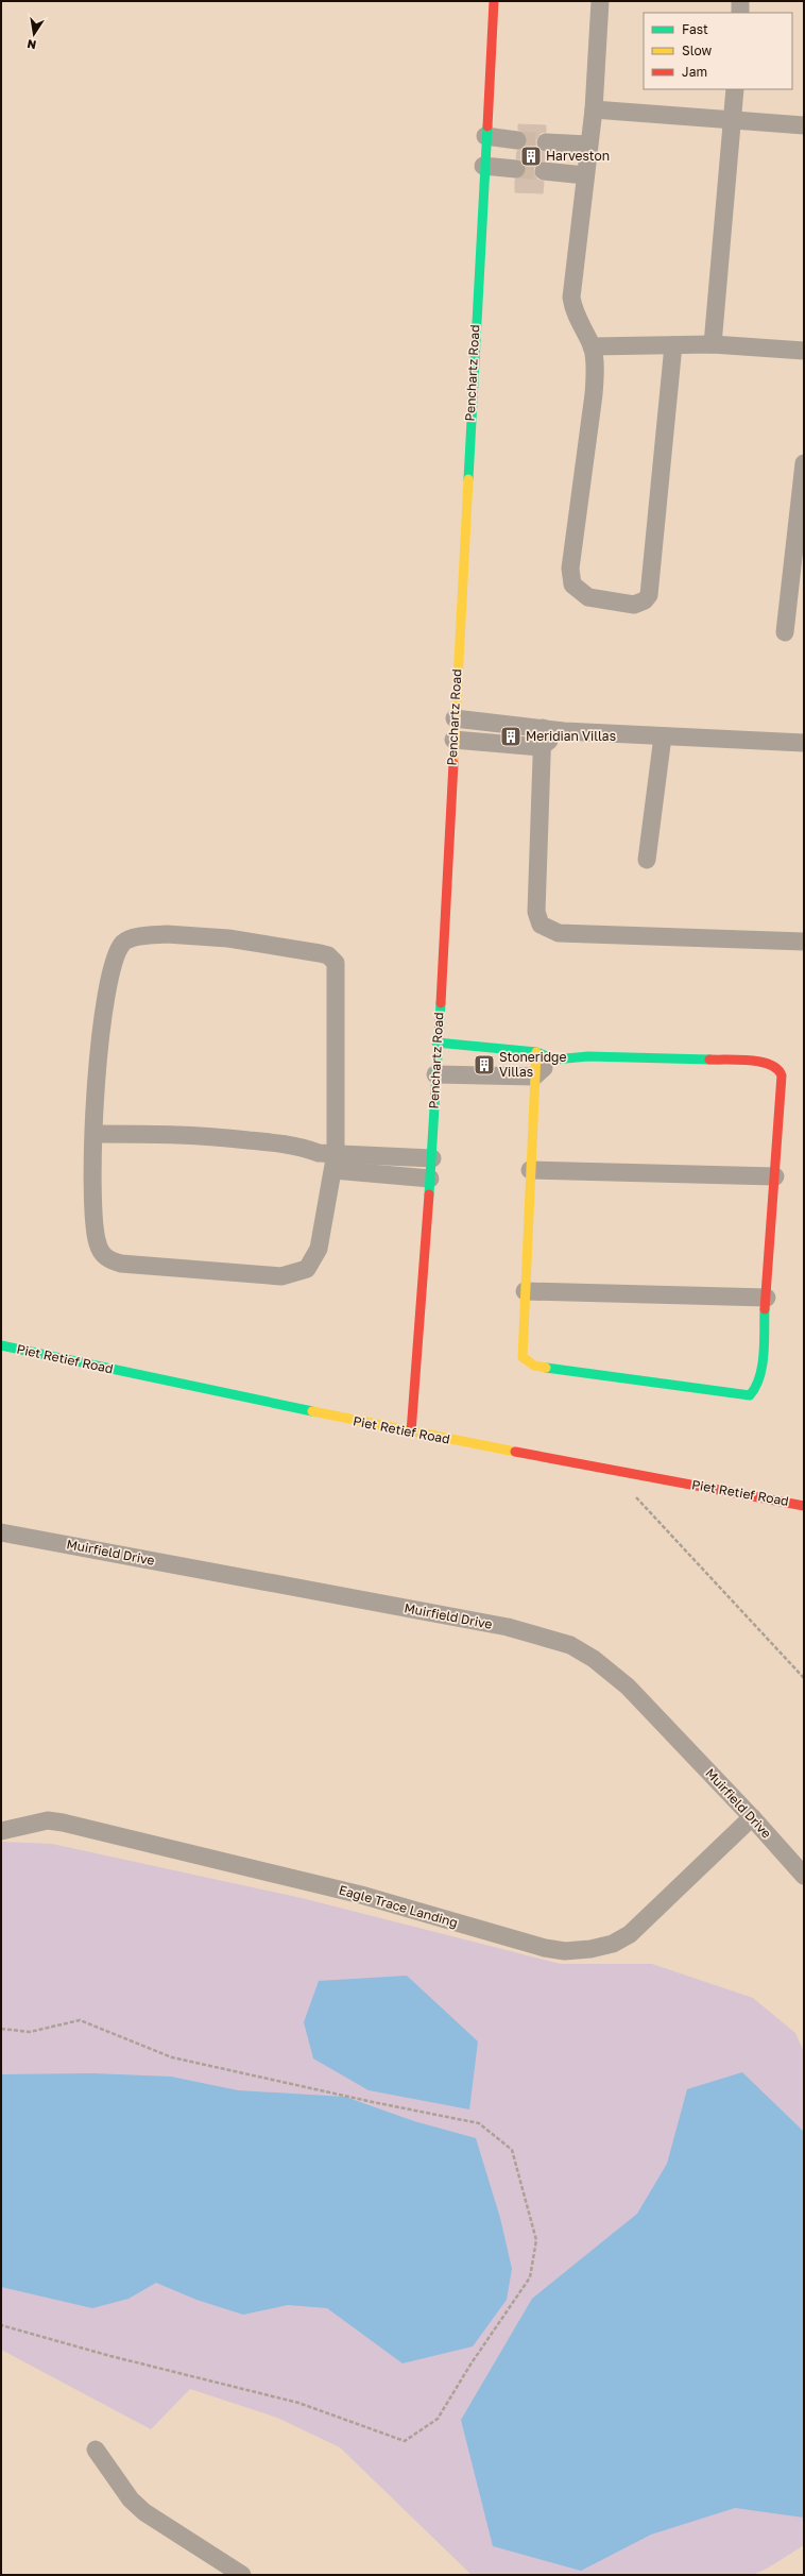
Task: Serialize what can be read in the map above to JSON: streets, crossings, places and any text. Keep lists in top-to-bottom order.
{
  "streets": {
    "street": [
      "Penchartz Road",
      "Piet Retief Road",
      "Muirfield Drive",
      "Eagle Trace Landing"
    ]
  },
  "crossings": [
    ["Penchartz Road", "Piet Retief Road"],
    ["Muirfield Drive", "Eagle Trace Landing"]
  ],
  "places": {
    "building": ["Harveston", "Meridian Villas", "Stoneridge Villas"]
  },
  "legend": ["Fast", "Slow", "Jam"],
  "north": "bottom"
}
